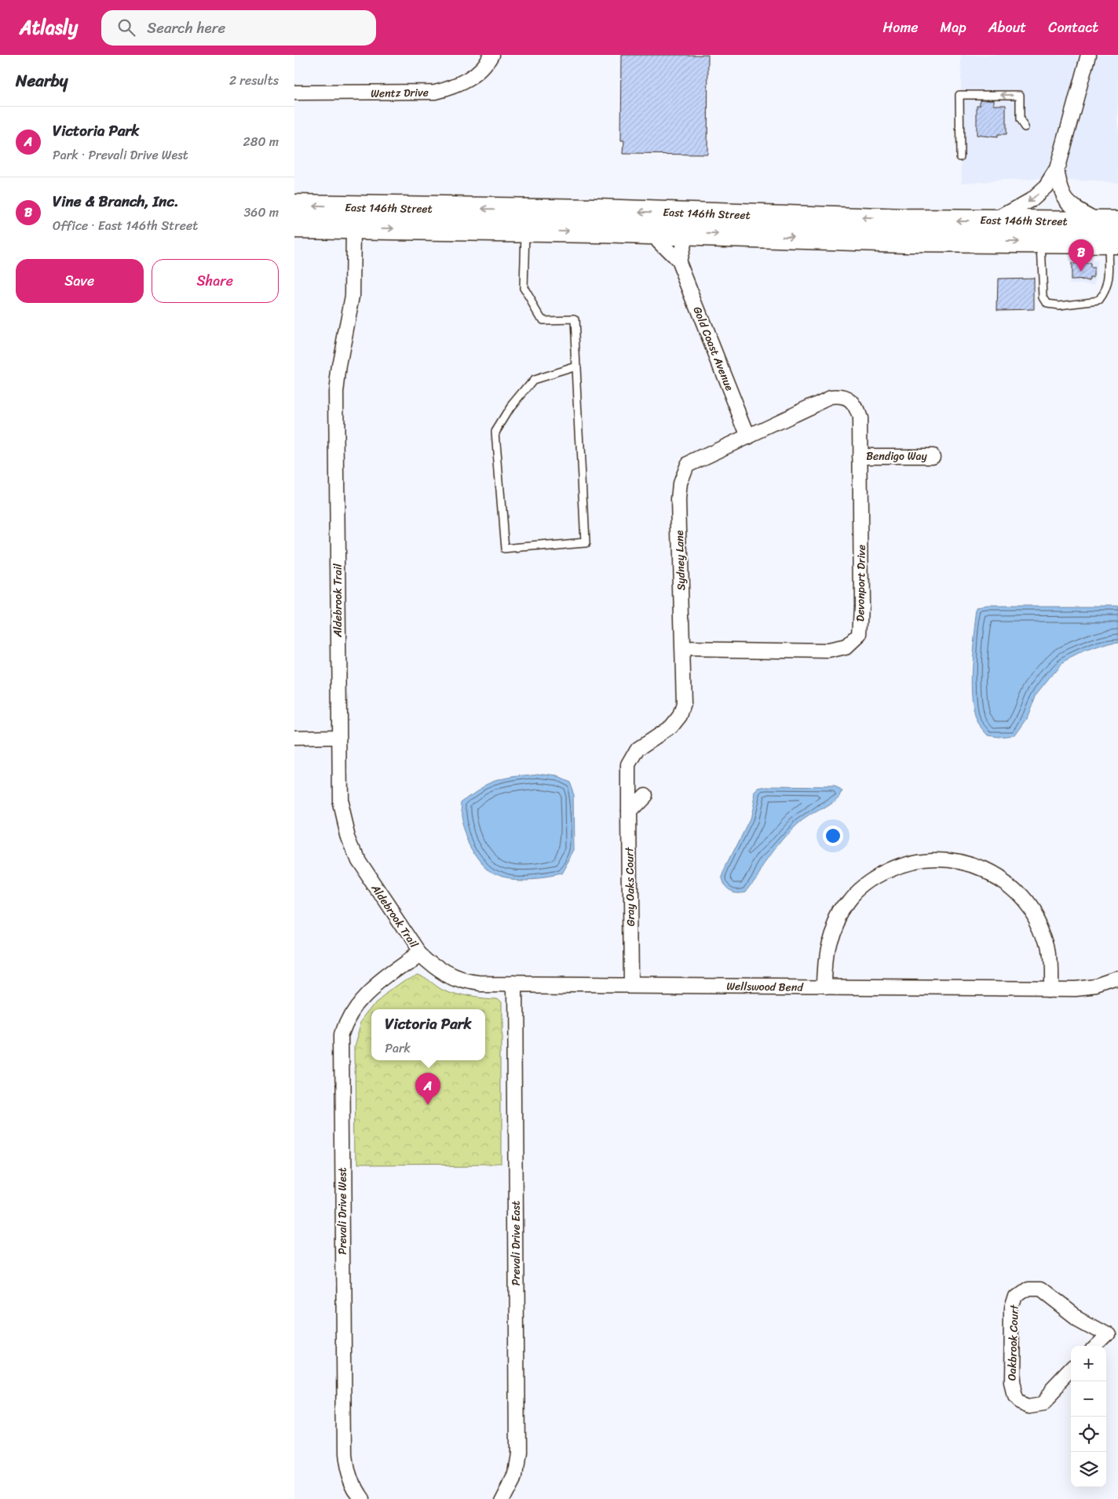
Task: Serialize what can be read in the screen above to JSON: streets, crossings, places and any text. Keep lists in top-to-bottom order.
{
  "streets": {
    "main road": ["East 146th Street"],
    "street": [
      "Wentz Drive",
      "Gold Coast Avenue",
      "Bendigo Way",
      "Sydney Lane",
      "Devonport Drive",
      "Aldebrook Trail",
      "Gray Oaks Court",
      "Wellswood Bend",
      "Prevali Drive West",
      "Prevali Drive East",
      "Oakbrook Court"
    ]
  },
  "crossings": [
    ["East 146th Street", "Gold Coast Avenue"],
    ["East 146th Street", "Aldebrook Trail"],
    ["Gold Coast Avenue", "Sydney Lane"],
    ["Bendigo Way", "Devonport Drive"],
    ["Sydney Lane", "Devonport Drive"],
    ["Sydney Lane", "Gray Oaks Court"],
    ["Aldebrook Trail", "Wellswood Bend"],
    ["Aldebrook Trail", "Prevali Drive West"],
    ["Gray Oaks Court", "Wellswood Bend"],
    ["Wellswood Bend", "Prevali Drive West"],
    ["Wellswood Bend", "Prevali Drive East"]
  ],
  "page": {
    "header": "Atlasly",
    "search": "Search here",
    "nav": [
      "Home",
      "Map",
      "About",
      "Contact"
    ],
    "heading": ["Nearby", "2 results"],
    "list": [
      {
        "mark": "A",
        "name": "Victoria Park",
        "note": "Park · Prevali Drive West",
        "value": "280 m"
      },
      {
        "mark": "B",
        "name": "Vine & Branch, Inc.",
        "note": "Office · East 146th Street",
        "value": "360 m"
      }
    ],
    "pins": ["B", "A"],
    "buttons": ["Save", "Share"],
    "popup": ["Victoria Park", "Park"],
    "map_buttons": ["+", "−"]
  }
}
